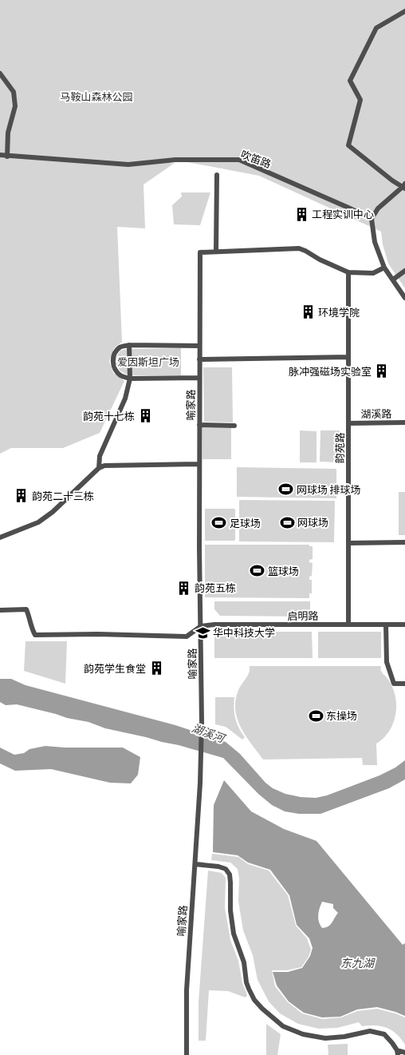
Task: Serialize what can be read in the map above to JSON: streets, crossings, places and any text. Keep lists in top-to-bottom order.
{
  "streets": {
    "street": [
      "吹笛路",
      "喻家路",
      "湖溪路",
      "韵苑路",
      "启明路"
    ]
  },
  "crossings": [
    ["喻家路", "启明路"],
    ["湖溪路", "韵苑路"],
    ["韵苑路", "启明路"]
  ],
  "water": ["湖溪河", "东九湖"],
  "parks": ["马鞍山森林公园", "爱因斯坦广场"],
  "places": {
    "building": [
      "工程实训中心",
      "环境学院",
      "脉冲强磁场实验室",
      "韵苑十七栋",
      "韵苑二十三栋",
      "韵苑五栋",
      "韵苑学生食堂"
    ],
    "sports": [
      "网球场 排球场",
      "网球场",
      "足球场",
      "篮球场",
      "东操场"
    ],
    "school or university": ["华中科技大学"]
  }
}
